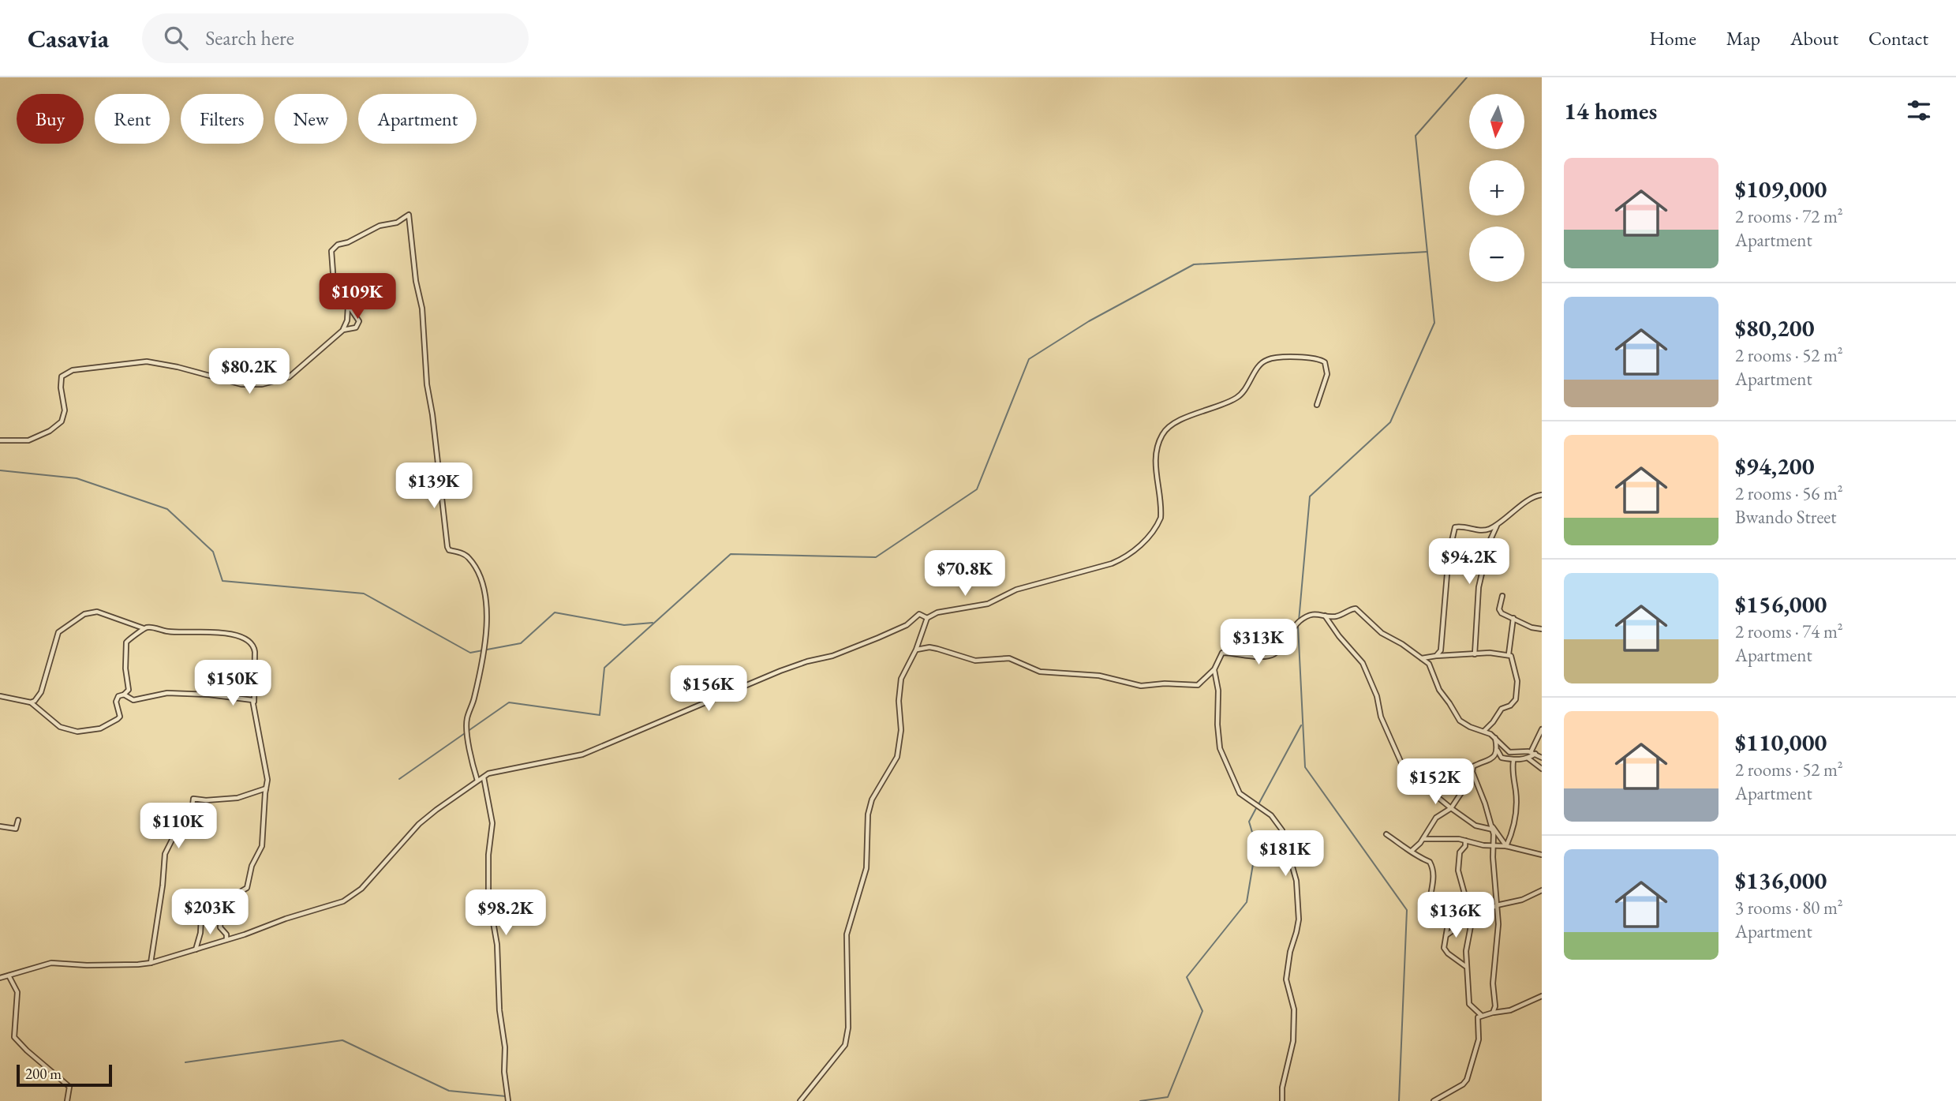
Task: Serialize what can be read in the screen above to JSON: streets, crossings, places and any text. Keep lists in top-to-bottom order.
{
  "scale_bar": "200 m",
  "north": "bottom",
  "page": {
    "header": "Casavia",
    "search": "Search here",
    "nav": [
      "Home",
      "Map",
      "About",
      "Contact"
    ],
    "heading": "14 homes",
    "map_buttons": ["+", "−"],
    "chip": [
      "Buy",
      "Rent",
      "Filters",
      "New",
      "Apartment"
    ],
    "list": [
      {
        "name": "$109,000",
        "note": "2 rooms · 72 m² · Apartment"
      },
      {
        "name": "$80,200",
        "note": "2 rooms · 52 m² · Apartment"
      },
      {
        "name": "$94,200",
        "note": "2 rooms · 56 m² · Bwando Street"
      },
      {
        "name": "$156,000",
        "note": "2 rooms · 74 m² · Apartment"
      },
      {
        "name": "$110,000",
        "note": "2 rooms · 52 m² · Apartment"
      },
      {
        "name": "$136,000",
        "note": "3 rooms · 80 m² · Apartment"
      }
    ],
    "price": [
      "$109K",
      "$80.2K",
      "$139K",
      "$94.2K",
      "$70.8K",
      "$313K",
      "$150K",
      "$156K",
      "$152K",
      "$110K",
      "$181K",
      "$203K",
      "$98.2K",
      "$136K"
    ],
    "scale": "200 m"
  }
}
